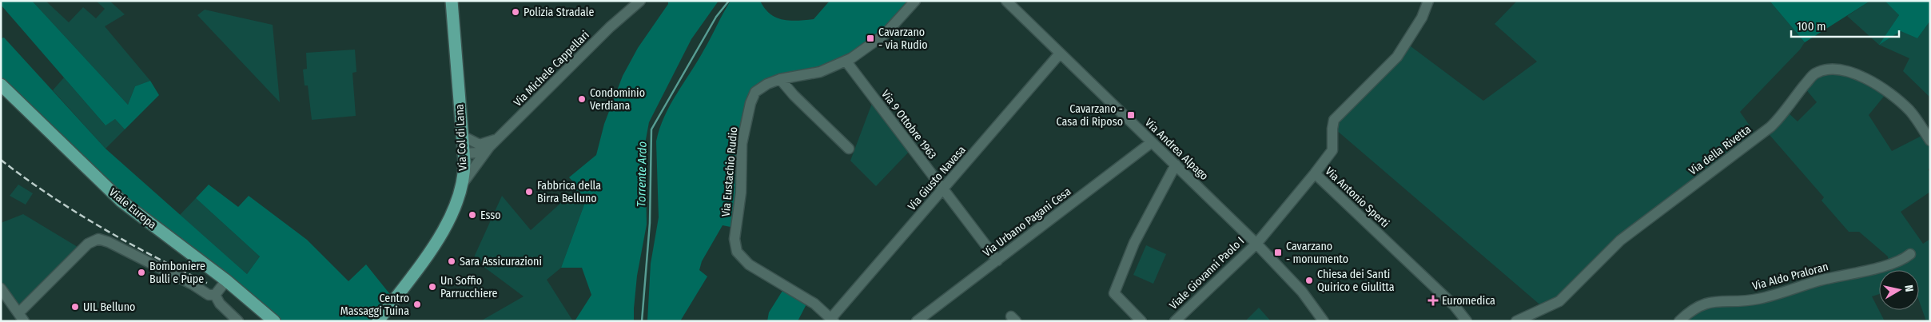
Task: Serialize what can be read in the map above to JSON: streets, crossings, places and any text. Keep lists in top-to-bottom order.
{
  "streets": {
    "main road": ["Via Col di Lana", "Viale Europa"],
    "street": [
      "Via Michele Cappellari",
      "Via 9 Ottobre 1963",
      "Via Andrea Alpago",
      "Via della Rivetta",
      "Via Eustachio Rudio",
      "Via Giusto Navasa",
      "Via Antonio Sperti",
      "Via Urbano Pagani Cesa",
      "Viale Giovanni Paolo I",
      "Via Aldo Praloran"
    ]
  },
  "crossings": [
    ["Via Michele Cappellari", "Via Col di Lana"],
    ["Via 9 Ottobre 1963", "Via Eustachio Rudio"],
    ["Via 9 Ottobre 1963", "Via Giusto Navasa"],
    ["Via 9 Ottobre 1963", "Via Urbano Pagani Cesa"],
    ["Via Andrea Alpago", "Via Giusto Navasa"],
    ["Via Andrea Alpago", "Via Urbano Pagani Cesa"],
    ["Via Andrea Alpago", "Viale Giovanni Paolo I"],
    ["Via Eustachio Rudio", "Via Giusto Navasa"],
    ["Via Antonio Sperti", "Viale Giovanni Paolo I"]
  ],
  "water": ["Torrente Ardo"],
  "places": {
    "other": [
      "Polizia Stradale",
      "Condominio Verdiana",
      "Fabbrica della Birra Belluno",
      "Esso",
      "Sara Assicurazioni",
      "Bomboniere Bulli e Pupe",
      "Chiesa dei Santi Quirico e Giulitta",
      "Un Soffio Parrucchiere",
      "Centro Massaggi Tuina",
      "UIL Belluno"
    ],
    "transit": ["Cavarzano - via Rudio", "Cavarzano - Casa di Riposo", "Cavarzano - monumento"],
    "health": ["Euromedica"]
  },
  "scale_bar": "100 m",
  "north": "right"
}
